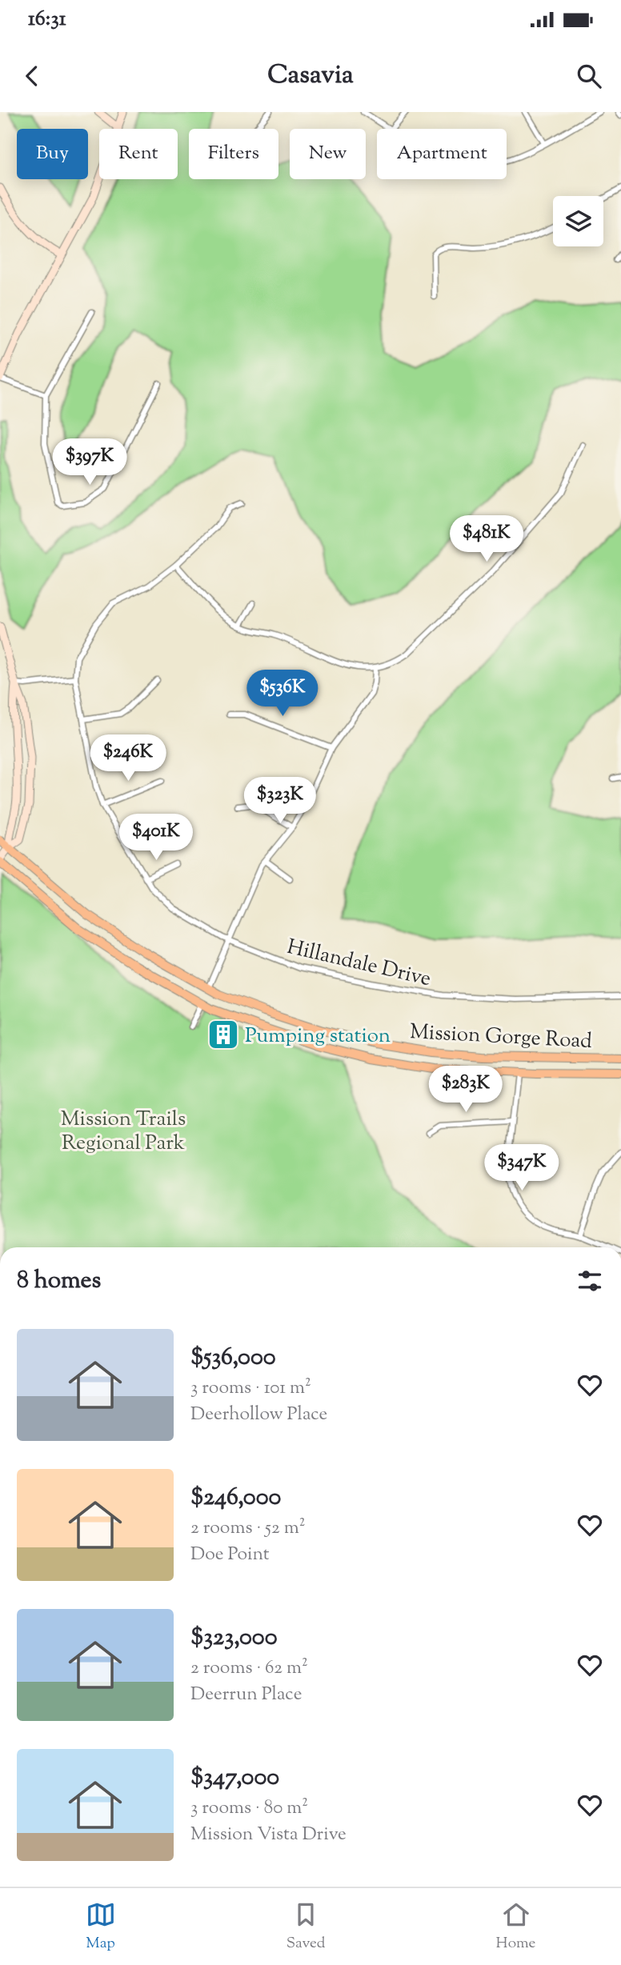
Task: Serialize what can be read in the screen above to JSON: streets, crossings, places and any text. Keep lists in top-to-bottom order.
{
  "streets": {
    "main road": ["Mission Gorge Road"],
    "street": ["Hillandale Drive"]
  },
  "parks": ["Mission Trails Regional Park"],
  "places": {
    "building": ["Pumping station"]
  },
  "page": {
    "status": "16:31",
    "header": "Casavia",
    "chip": [
      "Buy",
      "Rent",
      "Filters",
      "New",
      "Apartment"
    ],
    "price": [
      "$397K",
      "$481K",
      "$536K",
      "$246K",
      "$323K",
      "$401K",
      "$283K",
      "$347K"
    ],
    "heading": "8 homes",
    "list": [
      {
        "name": "$536,000",
        "note": "3 rooms · 101 m² · Deerhollow Place"
      },
      {
        "name": "$246,000",
        "note": "2 rooms · 52 m² · Doe Point"
      },
      {
        "name": "$323,000",
        "note": "2 rooms · 62 m² · Deerrun Place"
      },
      {
        "name": "$347,000",
        "note": "3 rooms · 80 m² · Mission Vista Drive"
      }
    ],
    "tabs": ["Map", "Saved", "Home"]
  }
}
